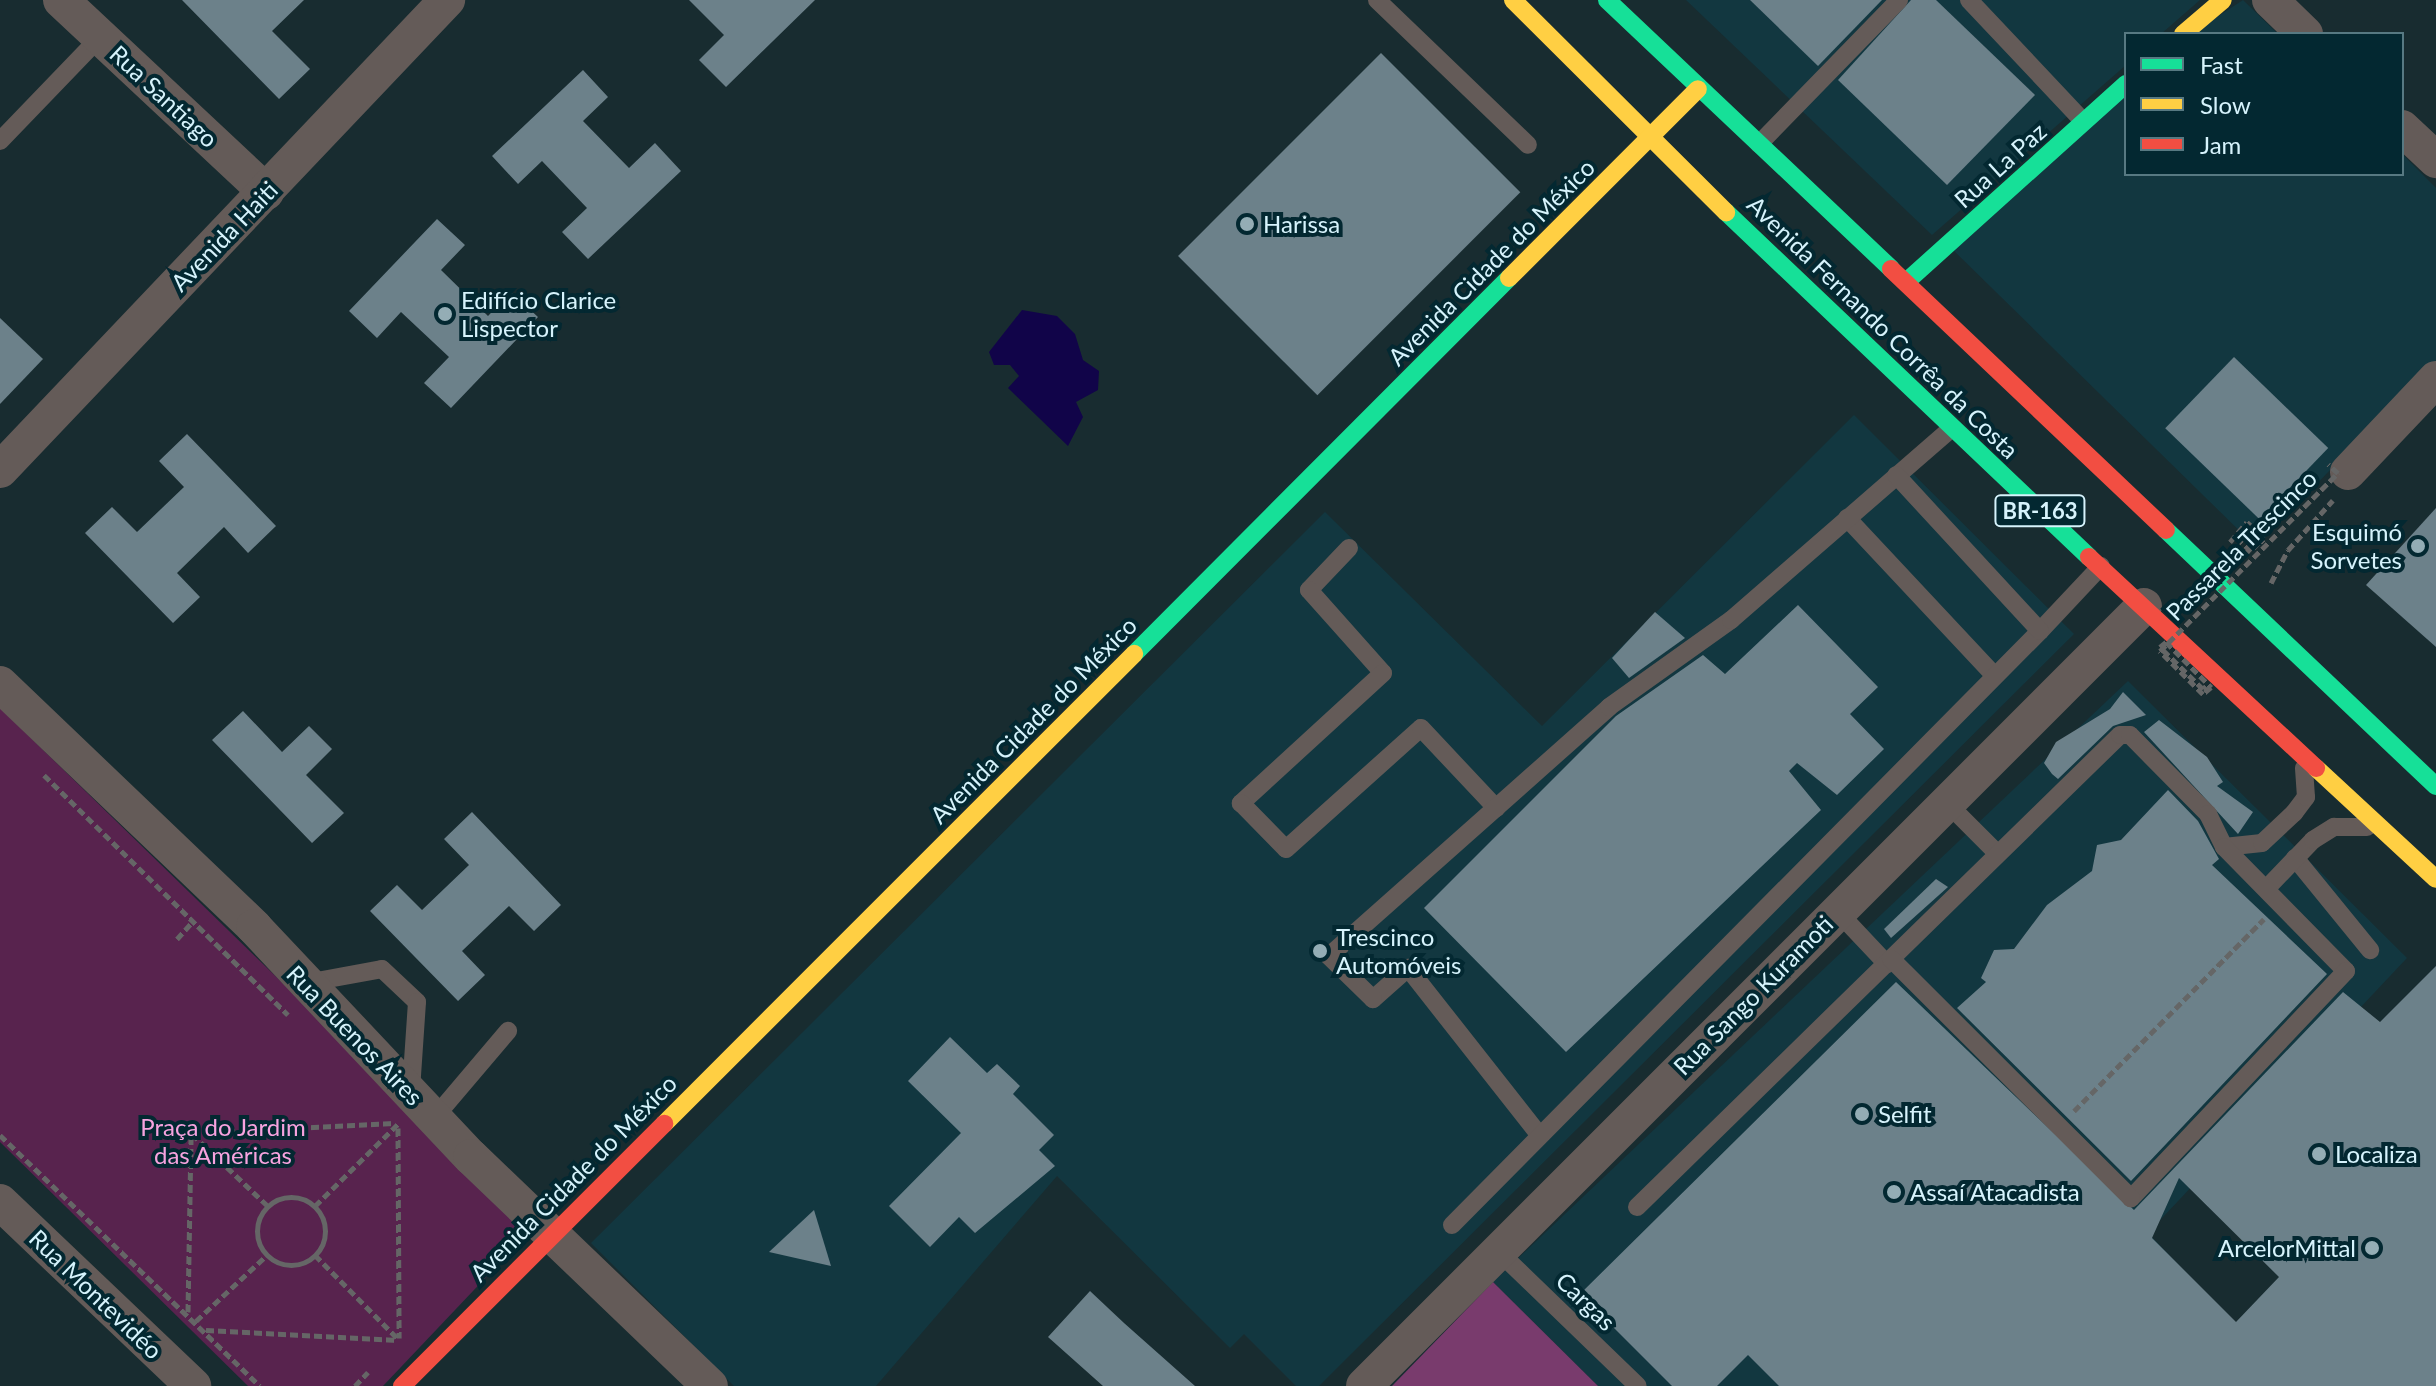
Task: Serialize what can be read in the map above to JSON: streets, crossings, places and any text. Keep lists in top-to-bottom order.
{
  "streets": {
    "main road": [
      "Rua La Paz",
      "Avenida Cidade do México",
      "Avenida Fernando Corrêa da Costa",
      "BR-163"
    ],
    "street": [
      "Rua Santiago",
      "Avenida Haiti",
      "Rua Sango Kuramoti",
      "Rua Buenos Aires",
      "Rua Montevidéo"
    ],
    "lane": ["Cargas"],
    "path": ["Passarela Trescinco"]
  },
  "crossings": [
    ["Rua Santiago", "Avenida Haiti"],
    ["Rua La Paz", "Avenida Fernando Corrêa da Costa"],
    ["Avenida Cidade do México", "Avenida Fernando Corrêa da Costa"],
    ["Avenida Cidade do México", "Rua Buenos Aires"],
    ["Avenida Fernando Corrêa da Costa", "Rua Sango Kuramoti"],
    ["Rua Sango Kuramoti", "Cargas"]
  ],
  "parks": ["Praça do Jardim das Américas"],
  "places": [
    "Harissa",
    "Edifício Clarice Lispector",
    "Esquimó Sorvetes",
    "Trescinco Automóveis",
    "Selfit",
    "Localiza",
    "Assaí Atacadista",
    "ArcelorMittal"
  ],
  "legend": ["Fast", "Slow", "Jam"]
}
